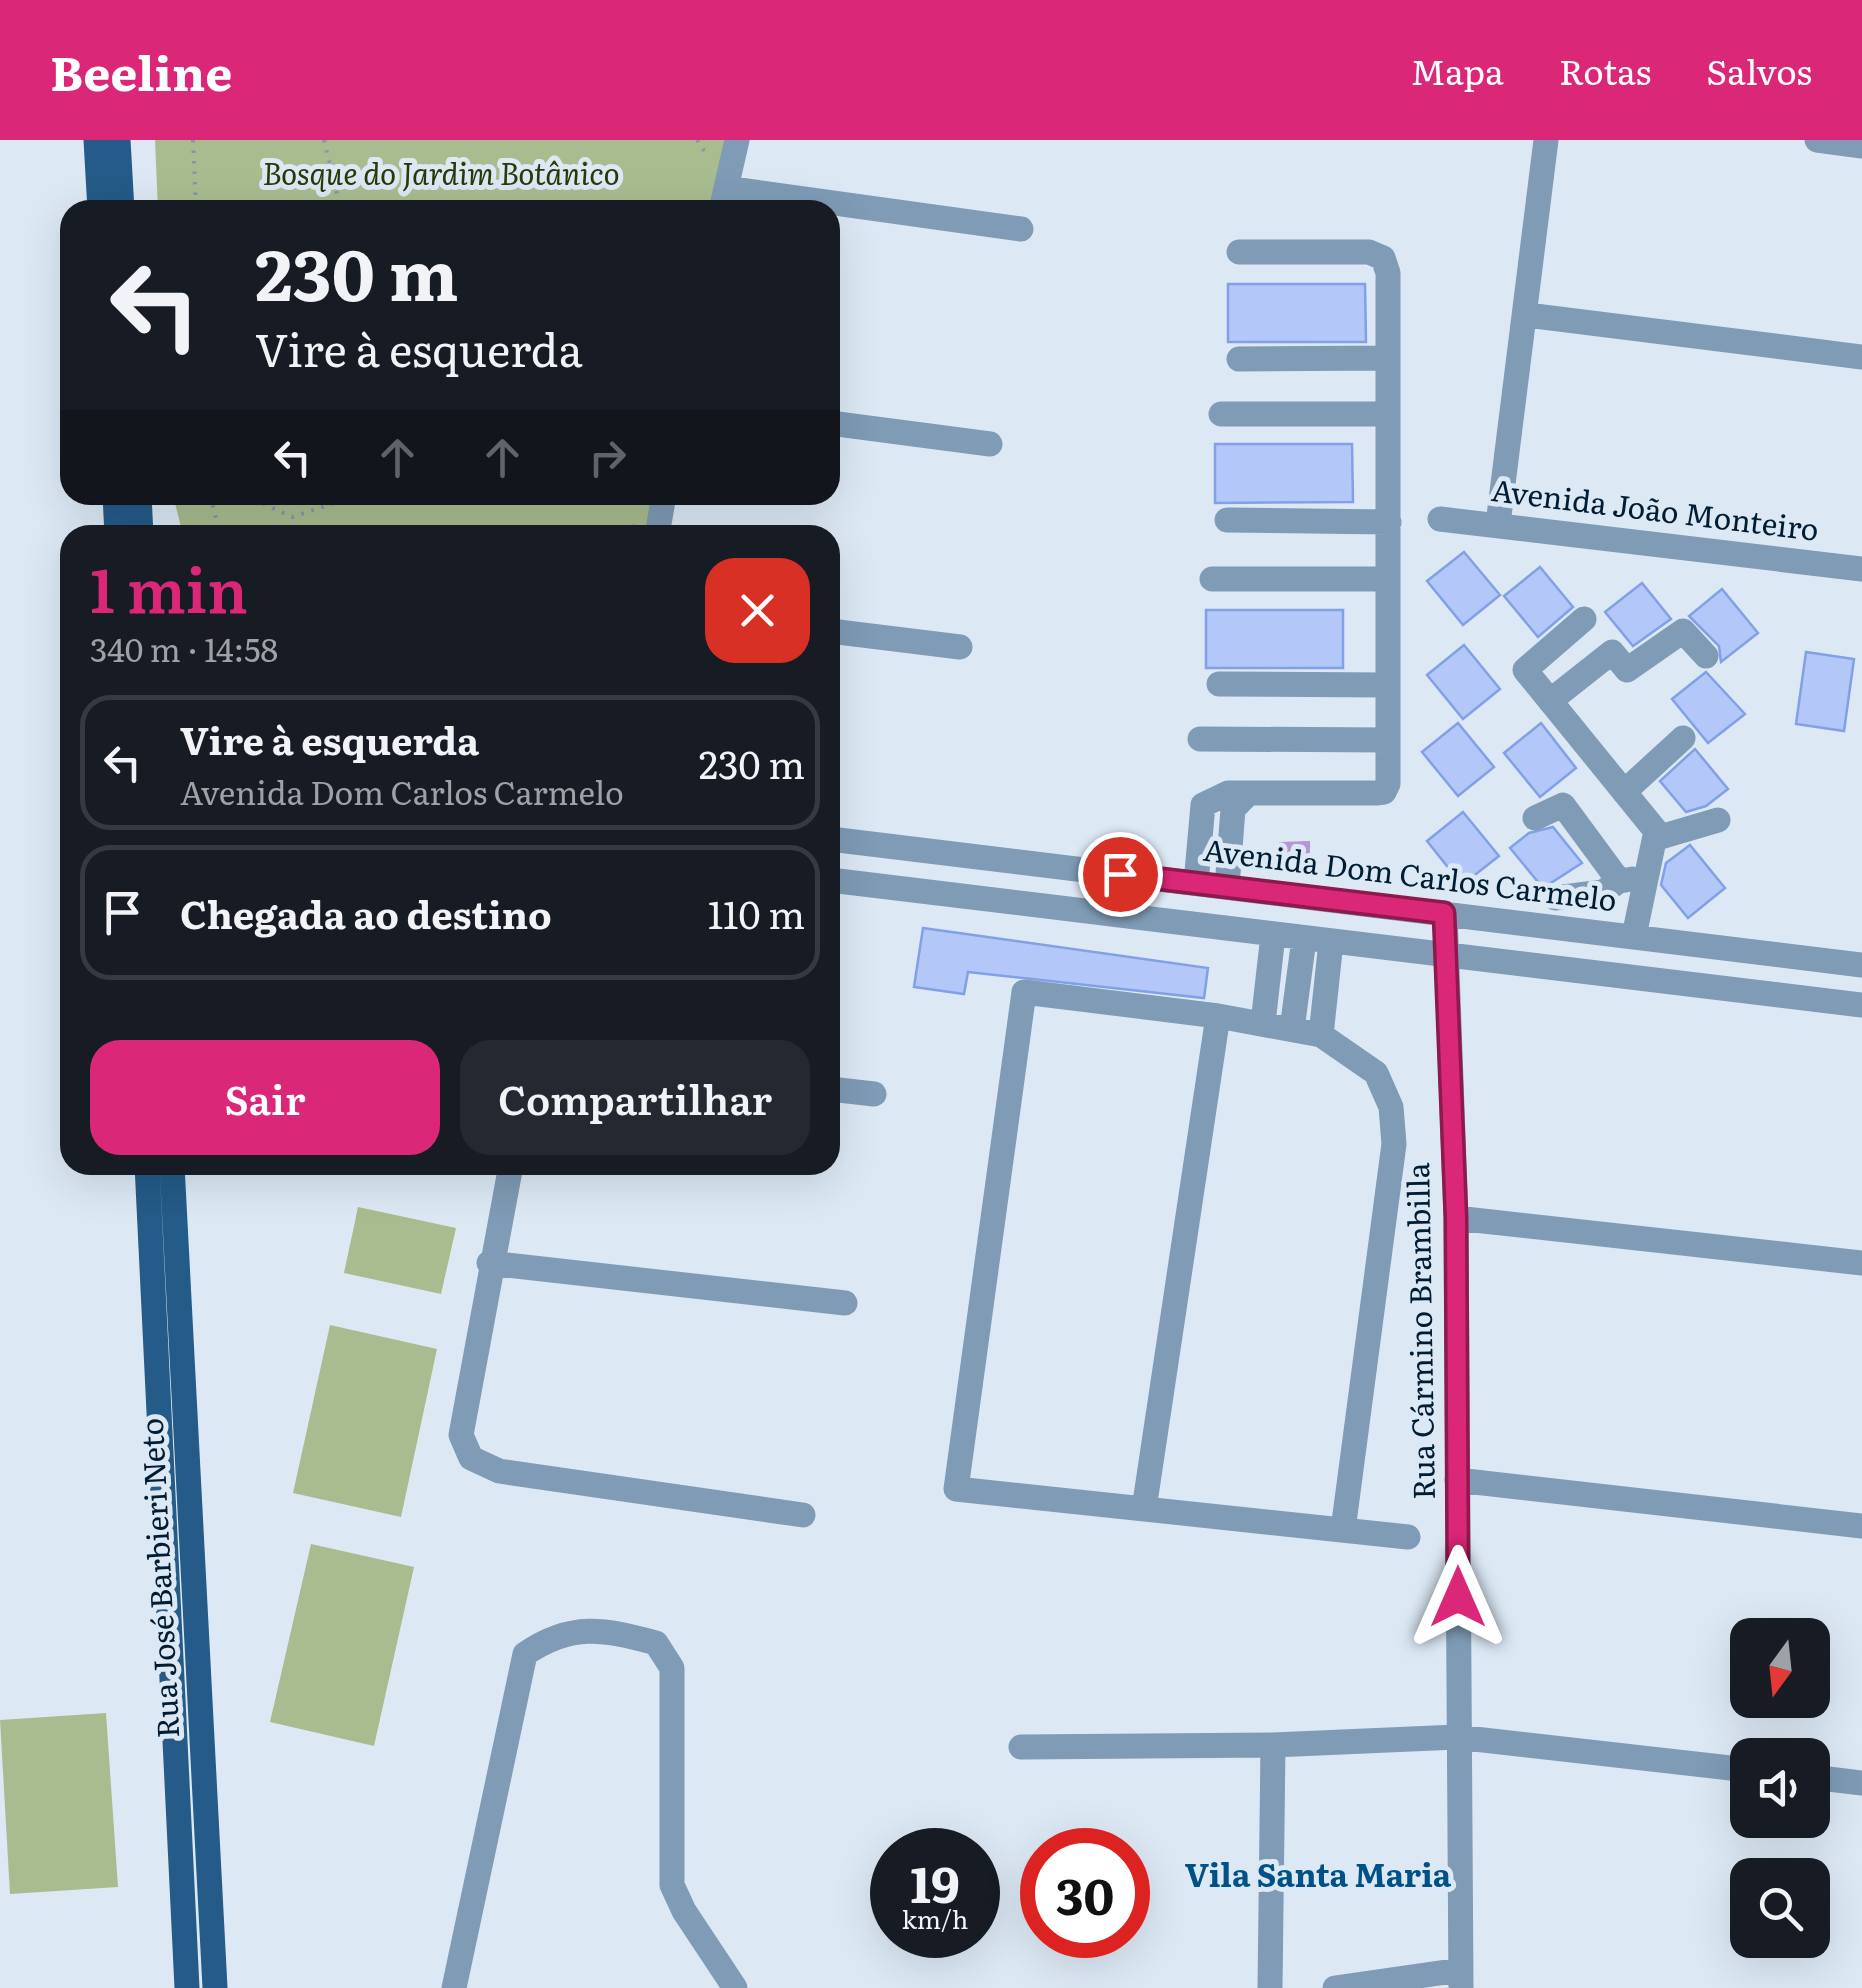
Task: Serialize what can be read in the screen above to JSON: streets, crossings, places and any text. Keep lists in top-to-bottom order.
{
  "streets": {
    "main road": ["Rua José Barbieri Neto"],
    "street": ["Avenida João Monteiro", "Avenida Dom Carlos Carmelo", "Rua Cármino Brambilla"]
  },
  "crossings": [
    ["Avenida Dom Carlos Carmelo", "Rua Cármino Brambilla"]
  ],
  "districts": ["Vila Santa Maria"],
  "parks": ["Bosque do Jardim Botânico"],
  "north": "bottom",
  "page": {
    "header": "Beeline",
    "nav": ["Mapa", "Rotas", "Salvos"],
    "turn": ["230 m", "Vire à esquerda"],
    "heading": ["1 min", "340 m · 14:58"],
    "list": [
      {
        "name": "Vire à esquerda",
        "note": "Avenida Dom Carlos Carmelo",
        "value": "230 m"
      },
      {
        "name": "Chegada ao destino",
        "value": "110 m"
      }
    ],
    "buttons": ["Sair", "Compartilhar"],
    "speed": "19 km/h",
    "limit": "30"
  }
}
